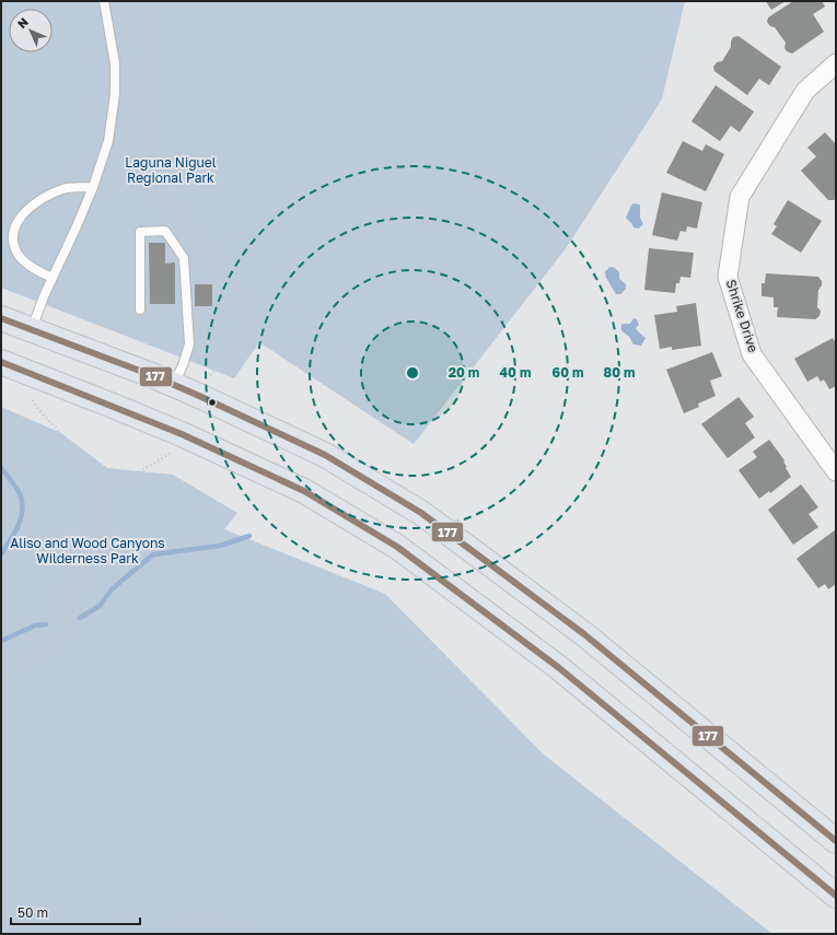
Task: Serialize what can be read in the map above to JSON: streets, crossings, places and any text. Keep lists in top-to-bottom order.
{
  "streets": {
    "street": ["Shrike Drive"]
  },
  "parks": ["Laguna Niguel Regional Park", "Aliso and Wood Canyons Wilderness Park"],
  "lines": ["transit line 177"],
  "scale_bar": "50 m",
  "north": "top left",
  "rings": [
    "20 m",
    "40 m",
    "60 m",
    "80 m"
  ]
}
